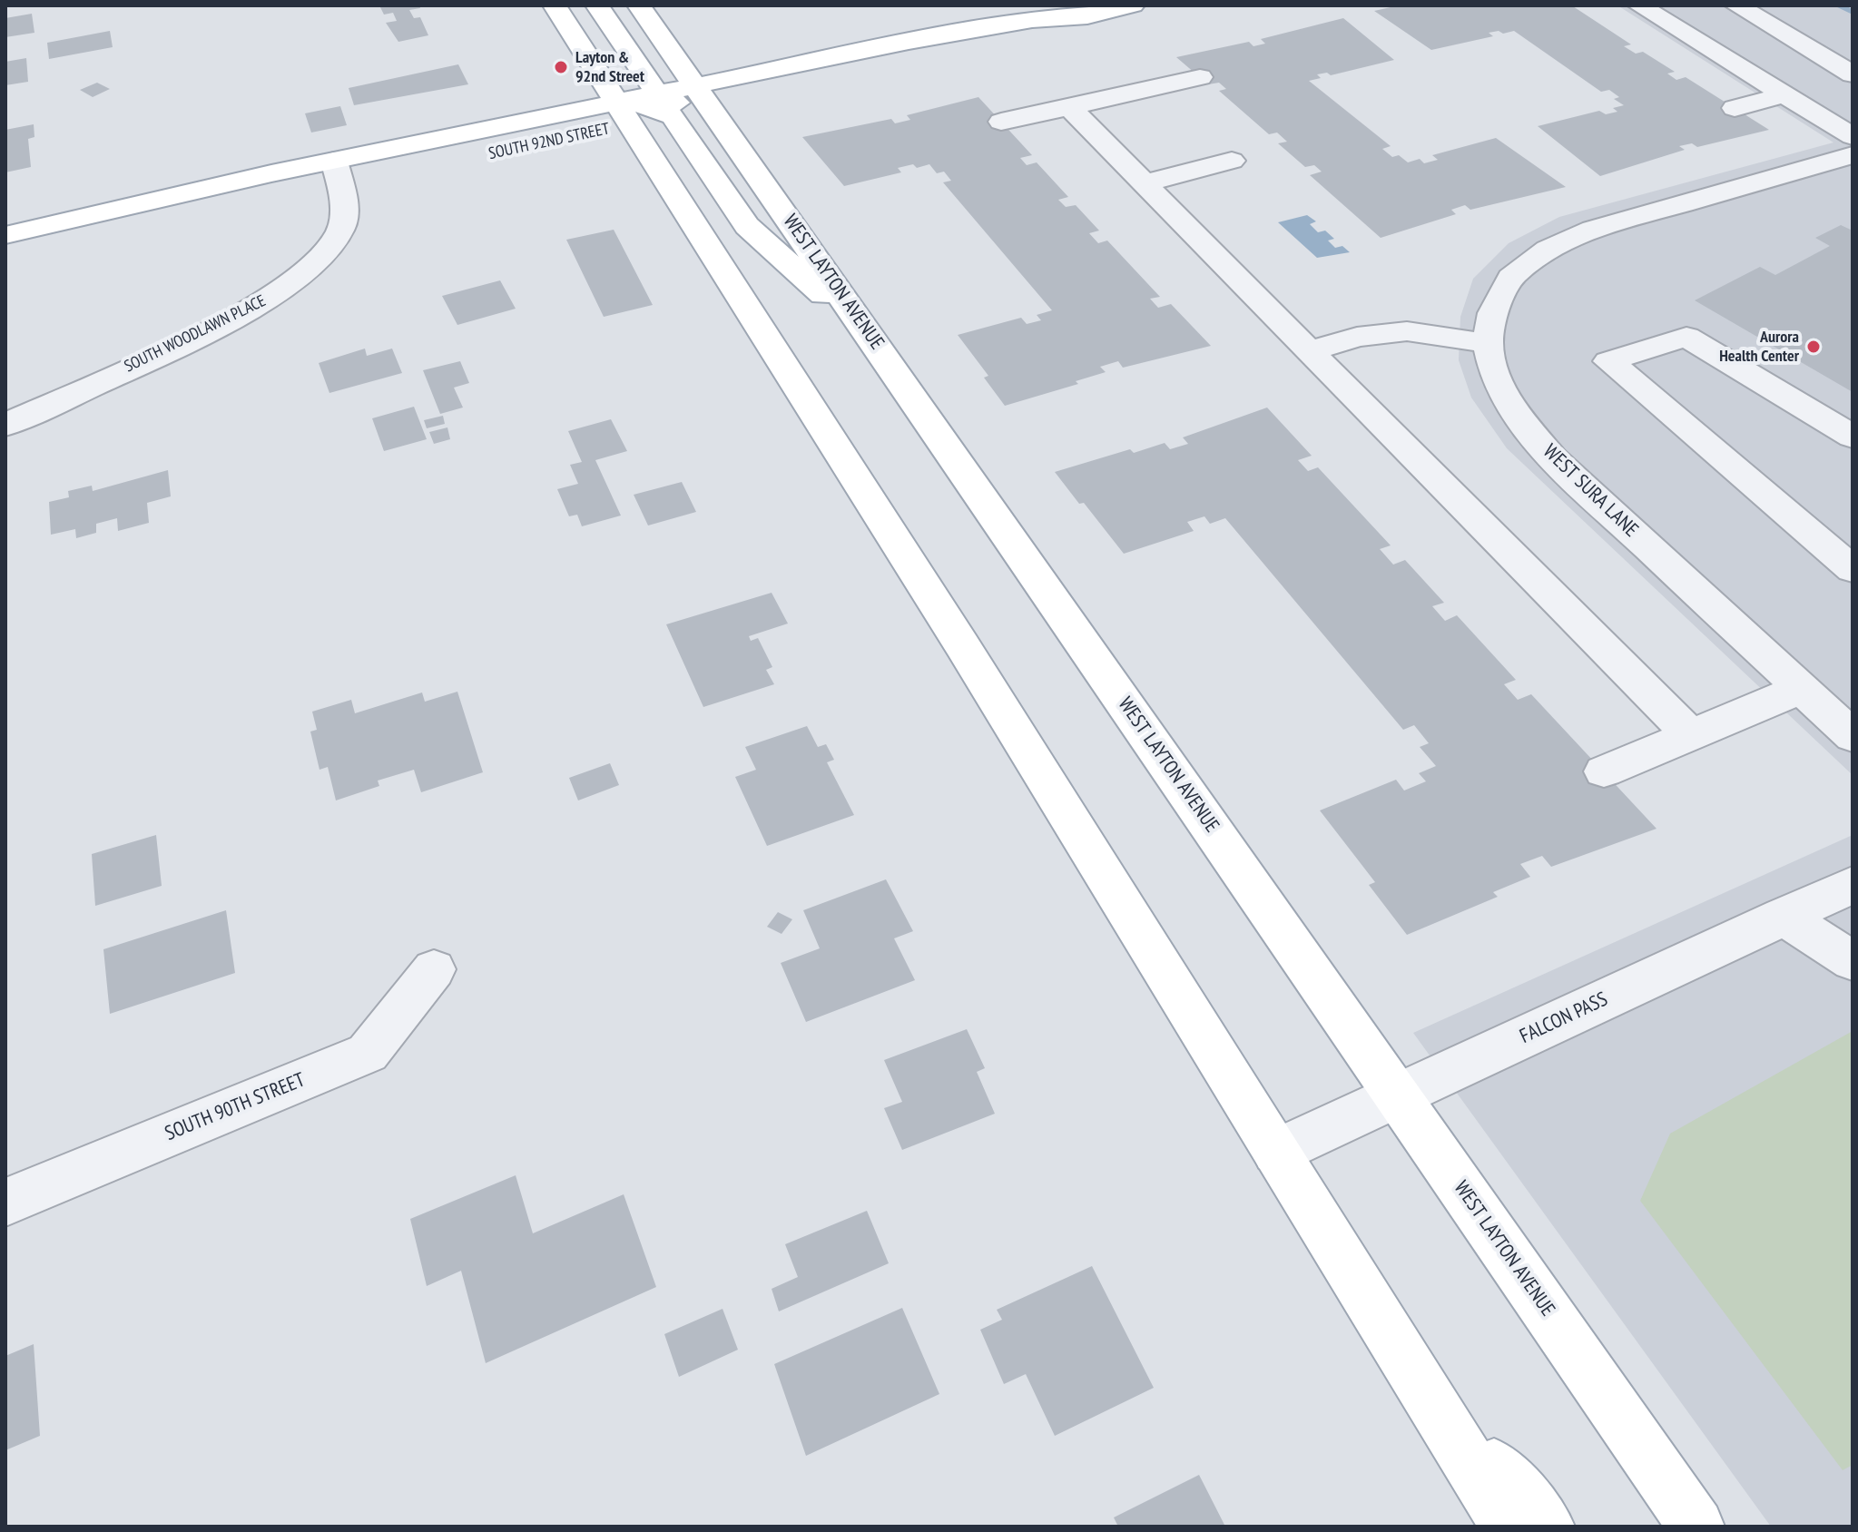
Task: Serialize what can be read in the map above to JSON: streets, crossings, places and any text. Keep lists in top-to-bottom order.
{
  "streets": {
    "main road": ["SOUTH 92ND STREET", "WEST LAYTON AVENUE"],
    "street": [
      "SOUTH WOODLAWN PLACE",
      "WEST SURA LANE",
      "FALCON PASS",
      "SOUTH 90TH STREET"
    ]
  },
  "crossings": [
    ["SOUTH 92ND STREET", "WEST LAYTON AVENUE"],
    ["SOUTH 92ND STREET", "SOUTH WOODLAWN PLACE"],
    ["WEST LAYTON AVENUE", "FALCON PASS"]
  ],
  "places": ["Layton & 92nd Street", "Aurora Health Center"]
}
